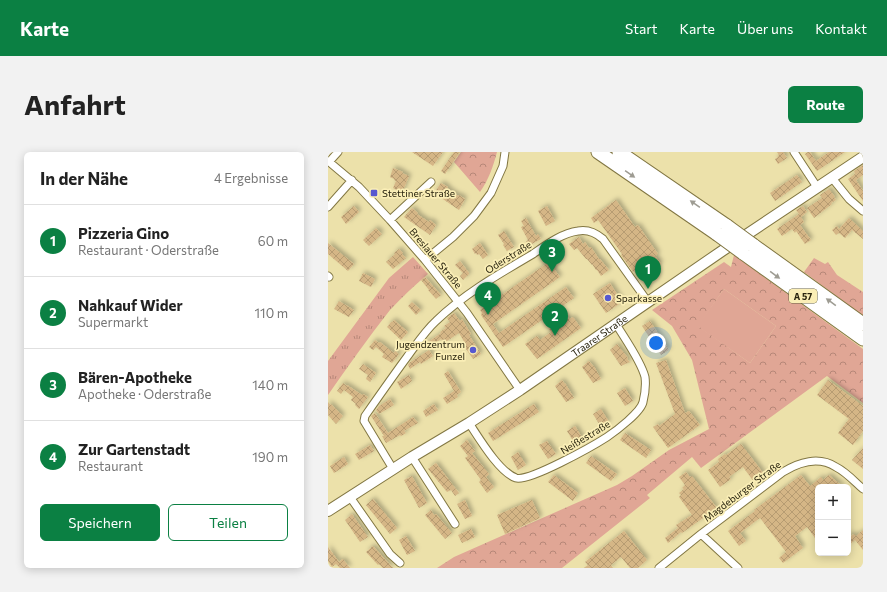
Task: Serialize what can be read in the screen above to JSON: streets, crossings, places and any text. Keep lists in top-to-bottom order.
{
  "streets": {
    "highway": ["A 57"],
    "street": [
      "Oderstraße",
      "Breslauer Straße",
      "Traarer Straße",
      "Neißestraße",
      "Magdeburger Straße"
    ]
  },
  "crossings": [
    ["Oderstraße", "Breslauer Straße"],
    ["Oderstraße", "Traarer Straße"],
    ["Breslauer Straße", "Traarer Straße"],
    ["Traarer Straße", "Neißestraße"]
  ],
  "places": {
    "transit": ["Stettiner Straße"],
    "other": ["Sparkasse", "Jugendzentrum Funzel"]
  },
  "page": {
    "header": "Karte",
    "nav": [
      "Start",
      "Karte",
      "Über uns",
      "Kontakt"
    ],
    "buttons": [
      "Route",
      ["Speichern", "Teilen"]
    ],
    "title": "Anfahrt",
    "heading": ["In der Nähe", "4 Ergebnisse"],
    "list": [
      {
        "mark": "1",
        "name": "Pizzeria Gino",
        "note": "Restaurant · Oderstraße",
        "value": "60 m"
      },
      {
        "mark": "2",
        "name": "Nahkauf Wider",
        "note": "Supermarkt",
        "value": "110 m"
      },
      {
        "mark": "3",
        "name": "Bären-Apotheke",
        "note": "Apotheke · Oderstraße",
        "value": "140 m"
      },
      {
        "mark": "4",
        "name": "Zur Gartenstadt",
        "note": "Restaurant",
        "value": "190 m"
      }
    ],
    "pins": [
      "3",
      "1",
      "4",
      "2"
    ],
    "map_buttons": ["+", "−"]
  }
}
